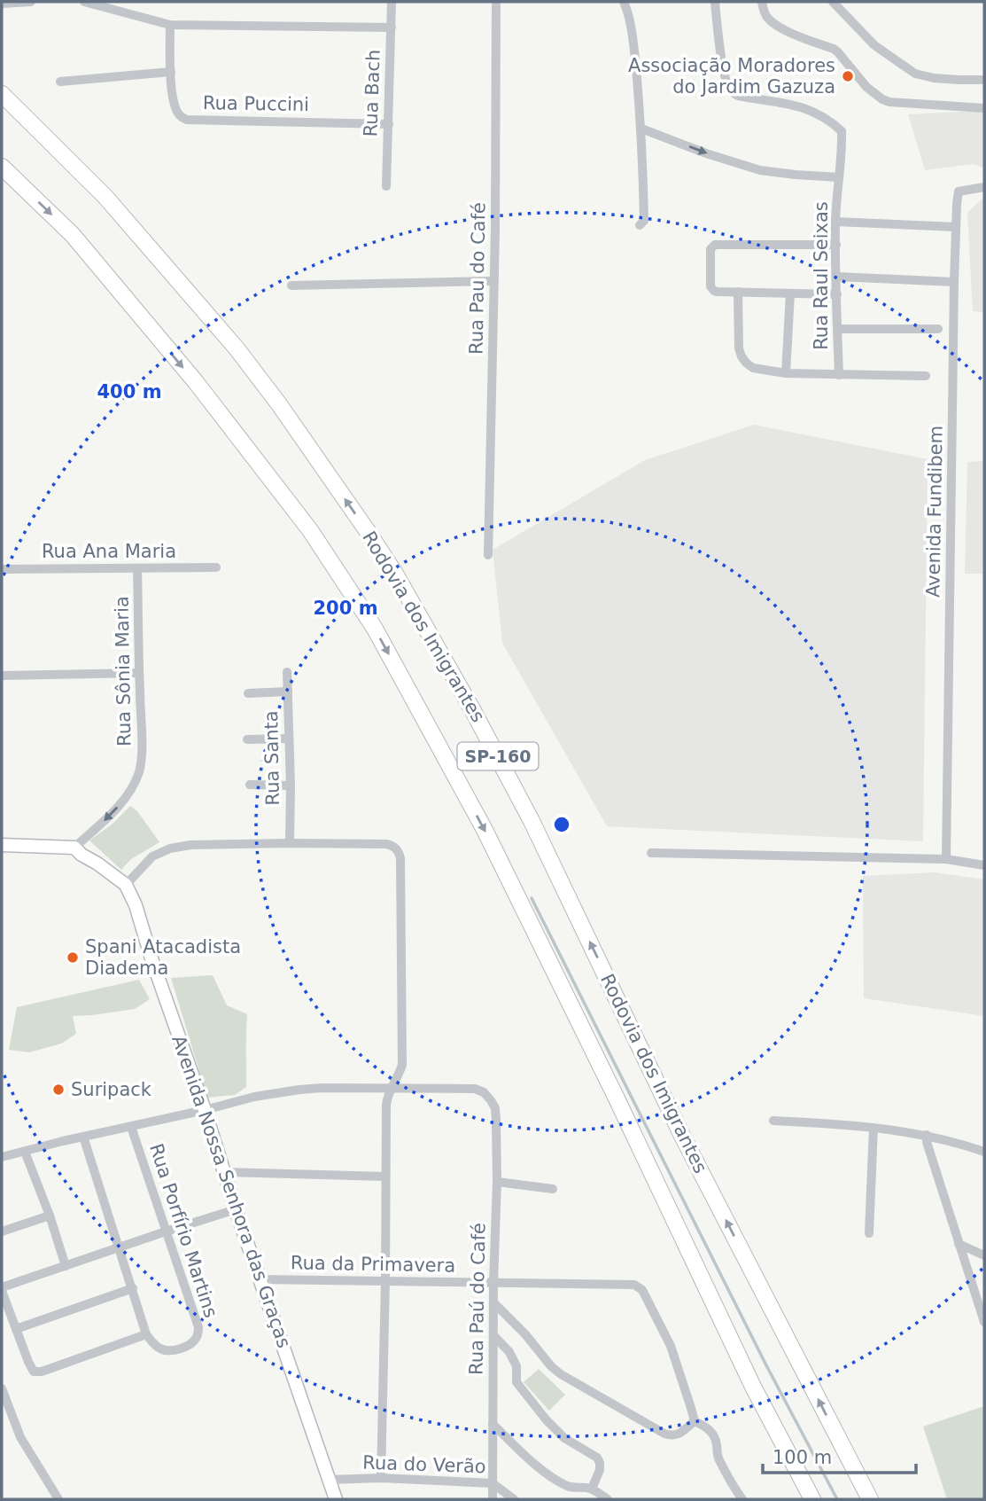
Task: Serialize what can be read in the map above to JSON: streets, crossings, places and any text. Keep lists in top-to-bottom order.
{
  "streets": {
    "highway": ["Rodovia dos Imigrantes", "SP-160"],
    "main road": ["Avenida Nossa Senhora das Graças"],
    "street": [
      "Rua Bach",
      "Rua Puccini",
      "Rua Raul Seixas",
      "Rua Pau do Café",
      "Avenida Fundibem",
      "Rua Ana Maria",
      "Rua Sônia Maria",
      "Rua Santa",
      "Rua Porfírio Martins",
      "Rua da Primavera",
      "Rua Paú do Café",
      "Rua do Verão"
    ]
  },
  "crossings": [
    ["Rua Bach", "Rua Puccini"],
    ["Rua Ana Maria", "Rua Sônia Maria"],
    ["Avenida Nossa Senhora das Graças", "Rua da Primavera"],
    ["Avenida Nossa Senhora das Graças", "Rua do Verão"],
    ["Rua da Primavera", "Rua Paú do Café"],
    ["Rua Paú do Café", "Rua do Verão"]
  ],
  "one_way": ["Rua Sônia Maria"],
  "places": ["Associação Moradores do Jardim Gazuza", "Spani Atacadista Diadema", "Suripack"],
  "scale_bar": "100 m",
  "rings": ["400 m", "200 m"]
}
